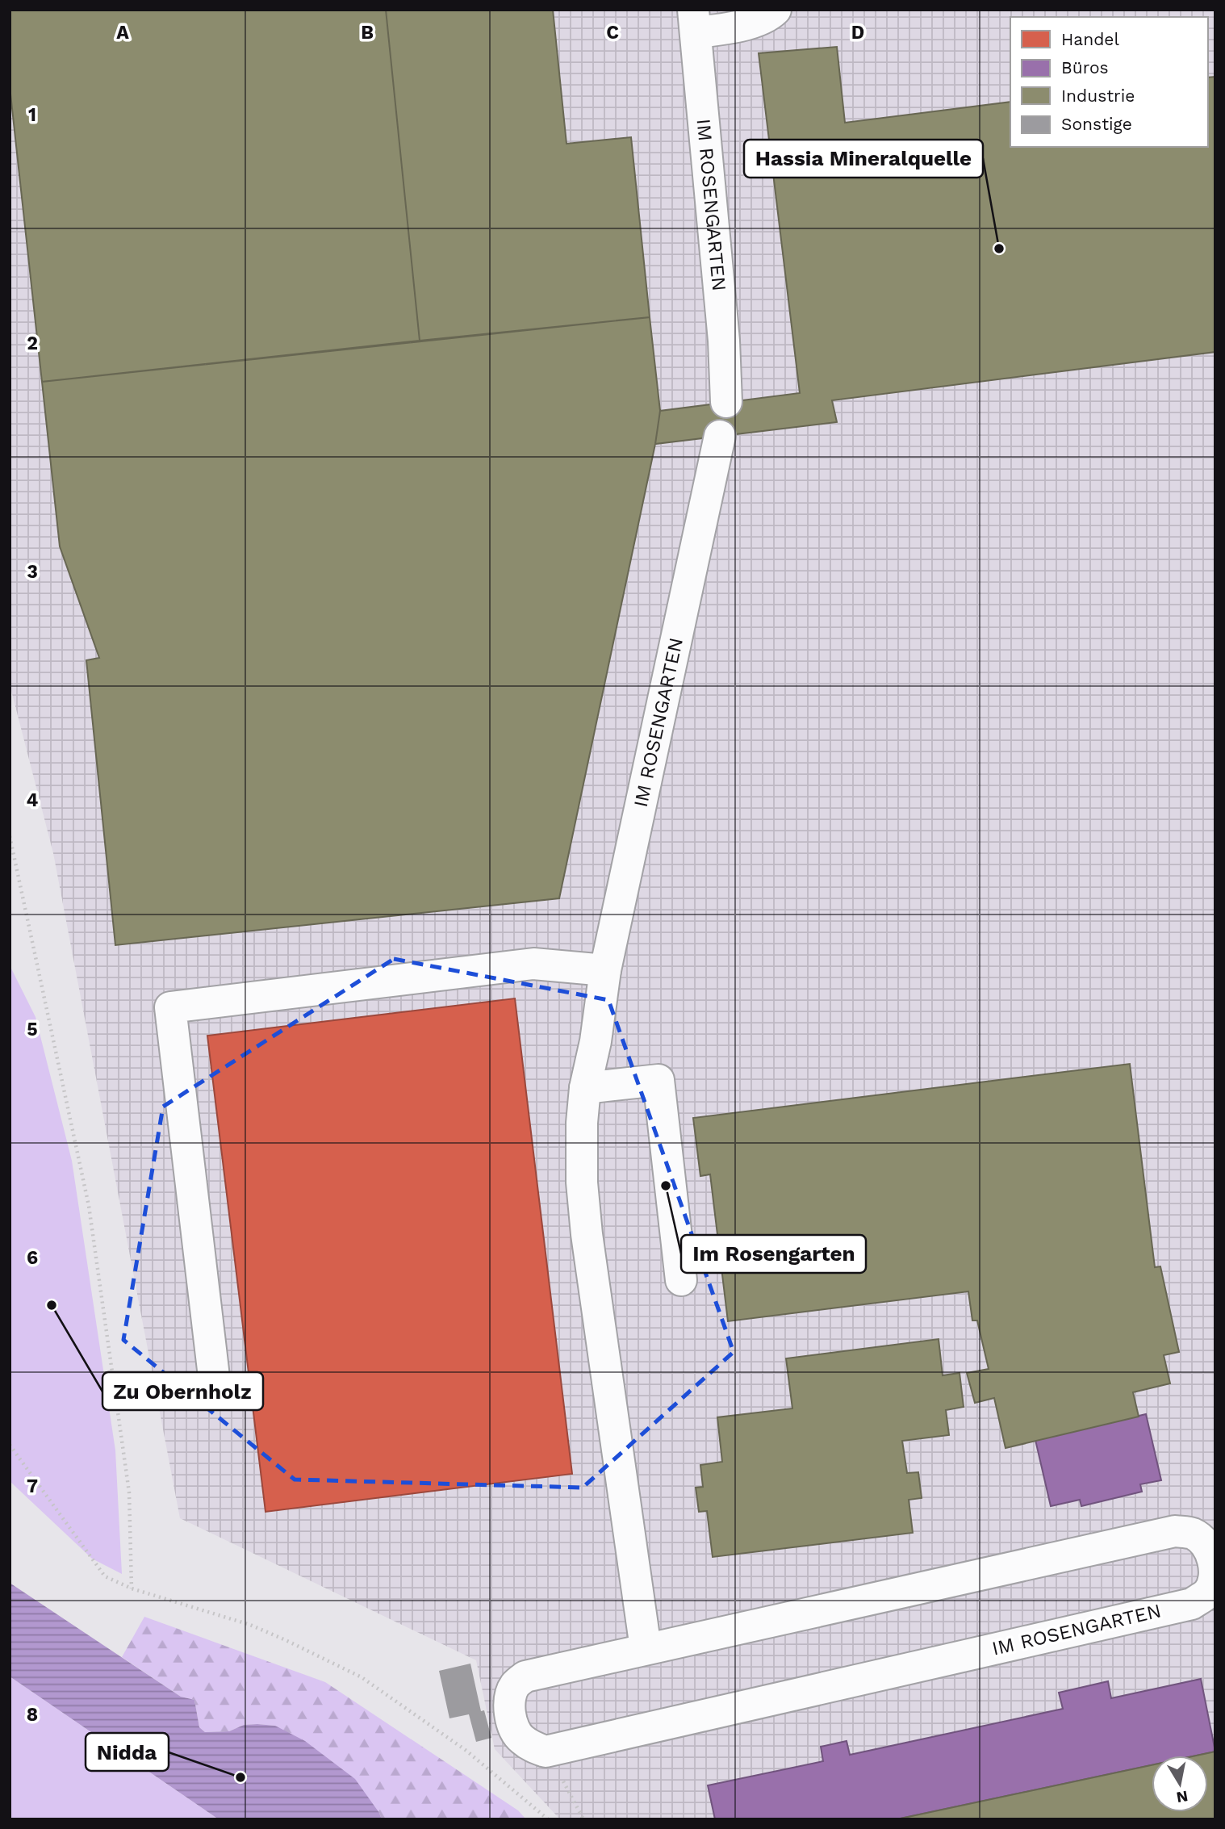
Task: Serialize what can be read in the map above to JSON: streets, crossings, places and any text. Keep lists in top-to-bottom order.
{
  "streets": {
    "street": ["IM ROSENGARTEN"]
  },
  "places": [
    "Hassia Mineralquelle",
    "Im Rosengarten",
    "Zu Obernholz",
    "Nidda"
  ],
  "legend": [
    "Handel",
    "Büros",
    "Industrie",
    "Sonstige"
  ],
  "north": "bottom",
  "grid": {
    "columns": [
      "A",
      "B",
      "C",
      "D"
    ],
    "rows": [
      "1",
      "2",
      "3",
      "4",
      "5",
      "6",
      "7",
      "8"
    ]
  }
}
